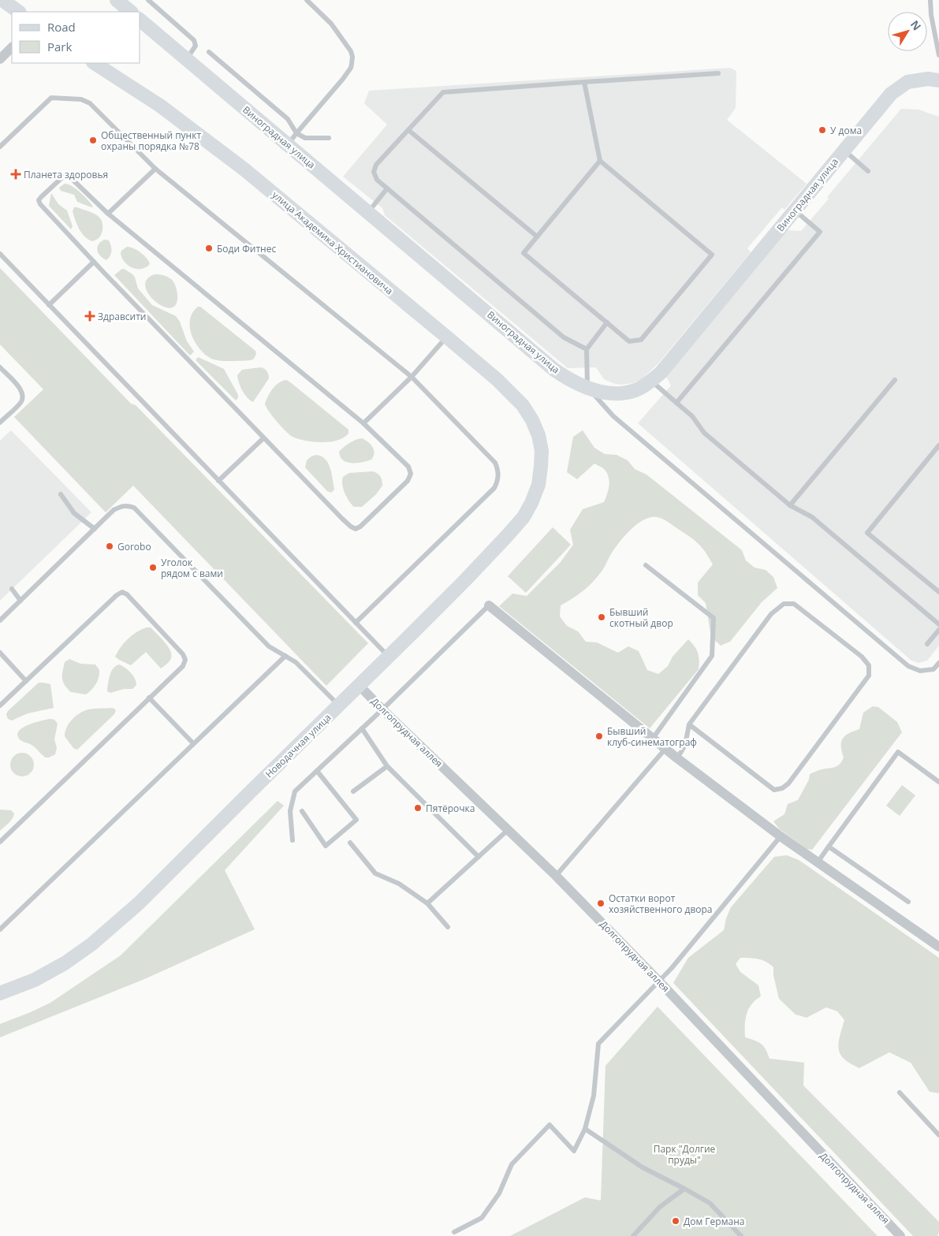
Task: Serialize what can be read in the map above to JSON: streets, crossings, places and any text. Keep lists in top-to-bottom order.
{
  "streets": {
    "street": [
      "Виноградная улица",
      "улица Академика Христиановича",
      "Долгопрудная аллея",
      "Новодачная улица"
    ]
  },
  "crossings": [
    ["улица Академика Христиановича", "Новодачная улица"],
    ["Долгопрудная аллея", "Новодачная улица"]
  ],
  "parks": ["Парк \"Долгие пруды\""],
  "places": {
    "other": [
      "У дома",
      "Общественный пункт охраны порядка №78",
      "Боди Фитнес",
      "Gorobo",
      "Уголок рядом с вами",
      "Бывший скотный двор",
      "Бывший клуб-синематограф",
      "Пятёрочка",
      "Остатки ворот хозяйственного двора",
      "Дом Германа"
    ],
    "health": ["Планета здоровья", "Здравсити"]
  },
  "legend": ["Road", "Park"],
  "north": "top right"
}
